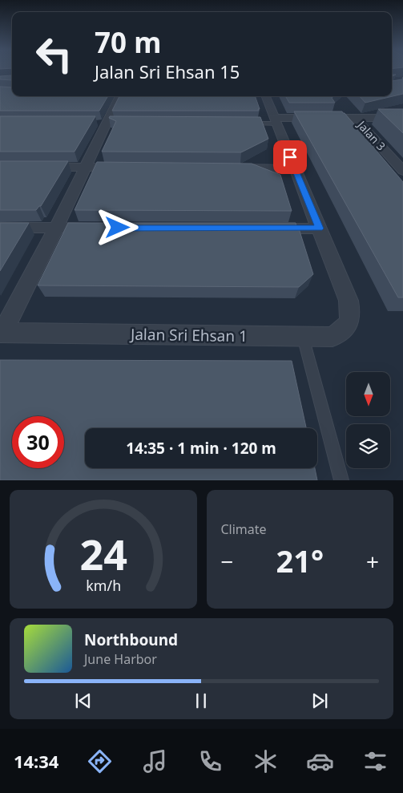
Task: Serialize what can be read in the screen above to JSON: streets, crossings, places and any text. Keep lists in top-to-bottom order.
{
  "streets": {
    "street": ["Jalan 3", "Jalan Sri Ehsan 1"]
  },
  "north": "bottom",
  "page": {
    "turn": ["70 m", "Jalan Sri Ehsan 15"],
    "limit": "30",
    "trip": "14:35 · 1 min · 120 m",
    "tile": "Climate",
    "heat": ["−", "21°", "+"],
    "song": ["Northbound", "June Harbor"],
    "tabs": "14:34",
    "gauge": ["24", "km/h"]
  }
}
